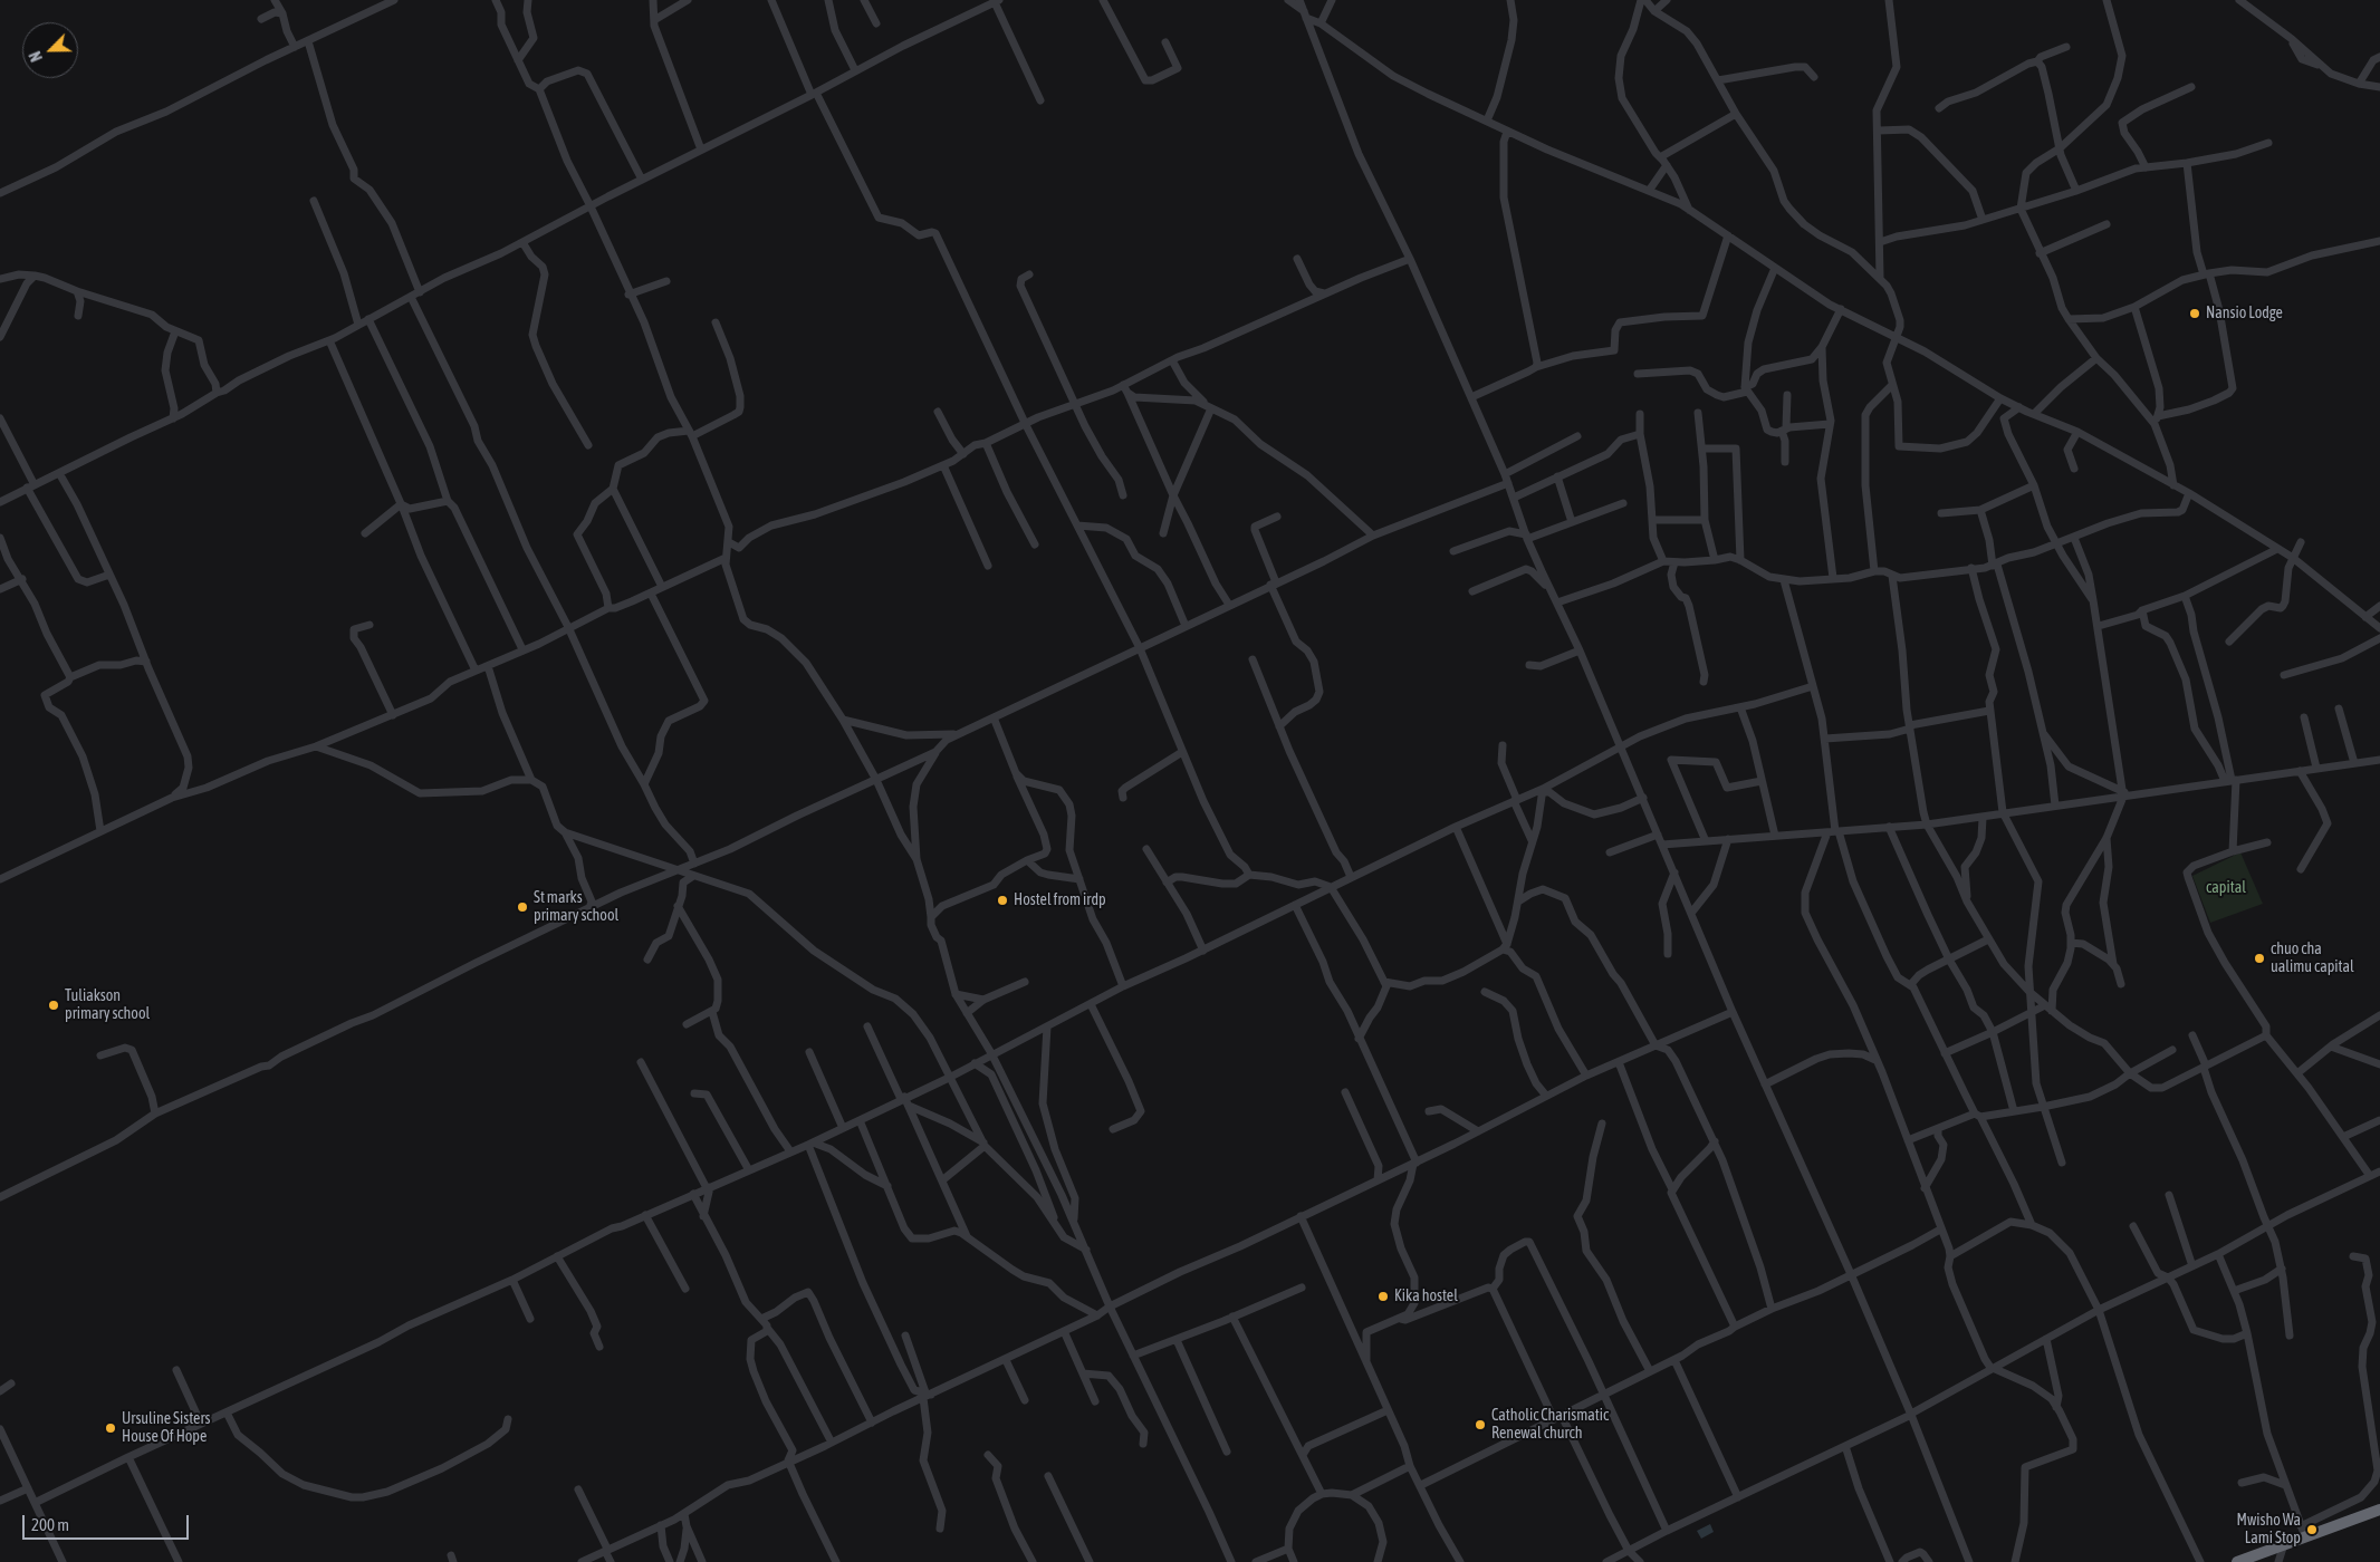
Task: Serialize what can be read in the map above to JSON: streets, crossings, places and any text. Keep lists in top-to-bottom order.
{
  "parks": ["capital"],
  "places": [
    "Nansio Lodge",
    "Hostel from irdp",
    "St marks primary school",
    "chuo cha ualimu capital",
    "Tuliakson primary school",
    "Kika hostel",
    "Catholic Charismatic Renewal church",
    "Ursuline Sisters House Of Hope",
    "Mwisho Wa Lami Stop"
  ],
  "scale_bar": "200 m",
  "north": "bottom left"
}
